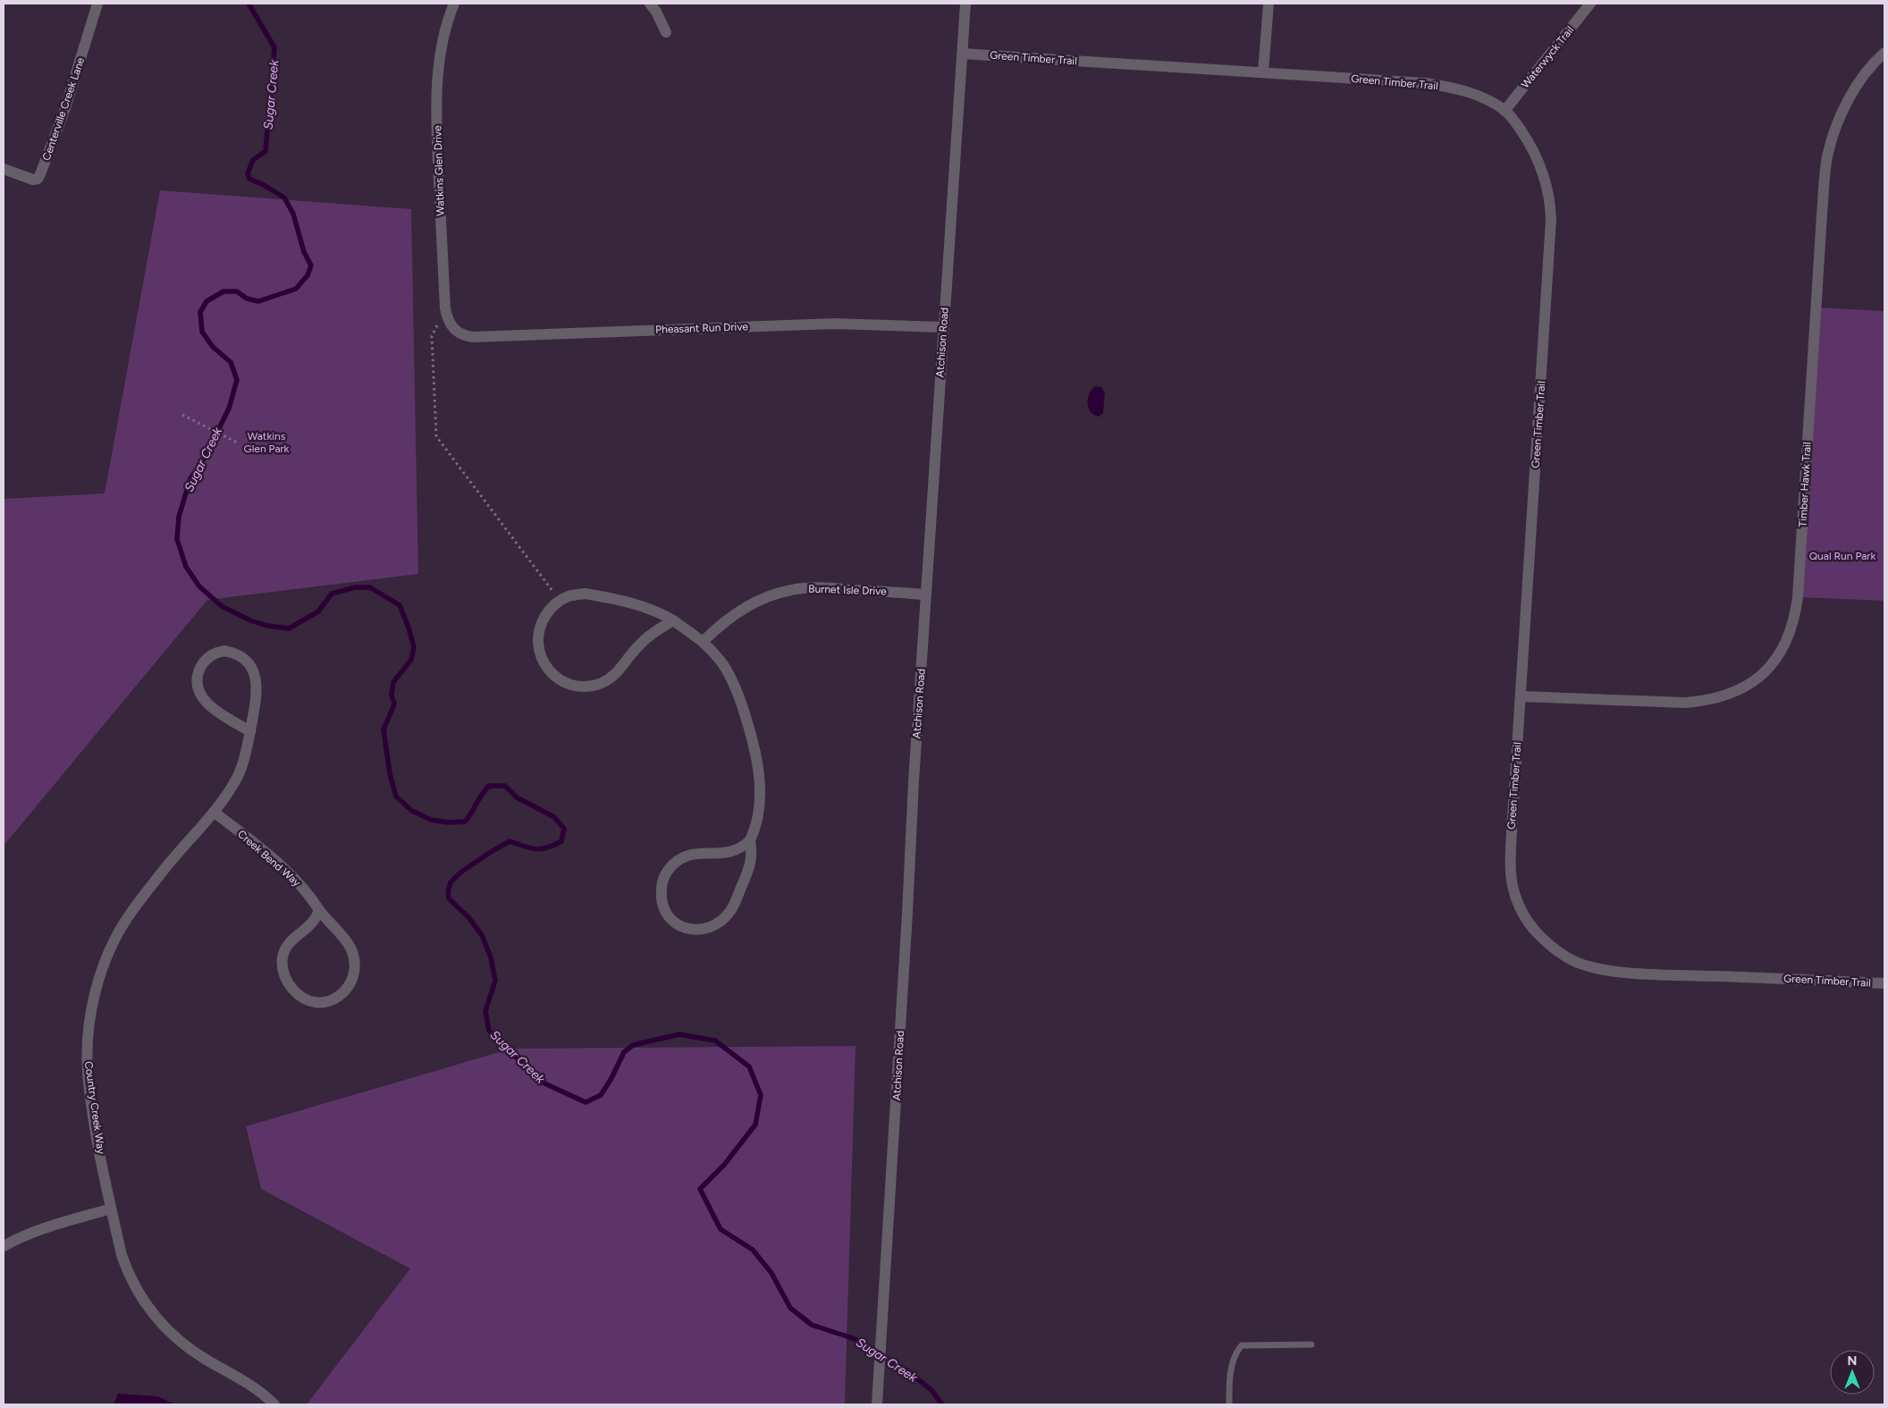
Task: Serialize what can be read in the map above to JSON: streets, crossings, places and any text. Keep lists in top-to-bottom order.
{
  "streets": {
    "street": [
      "Waterwyck Trail",
      "Green Timber Trail",
      "Centerville Creek Lane",
      "Watkins Glen Drive",
      "Pheasant Run Drive",
      "Atchison Road",
      "Timber Hawk Trail",
      "Burnet Isle Drive",
      "Creek Bend Way",
      "Country Creek Way"
    ]
  },
  "crossings": [
    ["Waterwyck Trail", "Green Timber Trail"],
    ["Green Timber Trail", "Atchison Road"],
    ["Green Timber Trail", "Timber Hawk Trail"],
    ["Watkins Glen Drive", "Pheasant Run Drive"],
    ["Pheasant Run Drive", "Atchison Road"],
    ["Atchison Road", "Burnet Isle Drive"],
    ["Creek Bend Way", "Country Creek Way"]
  ],
  "water": ["Sugar Creek"],
  "parks": ["Watkins Glen Park", "Qual Run Park"],
  "north": "top"
}
